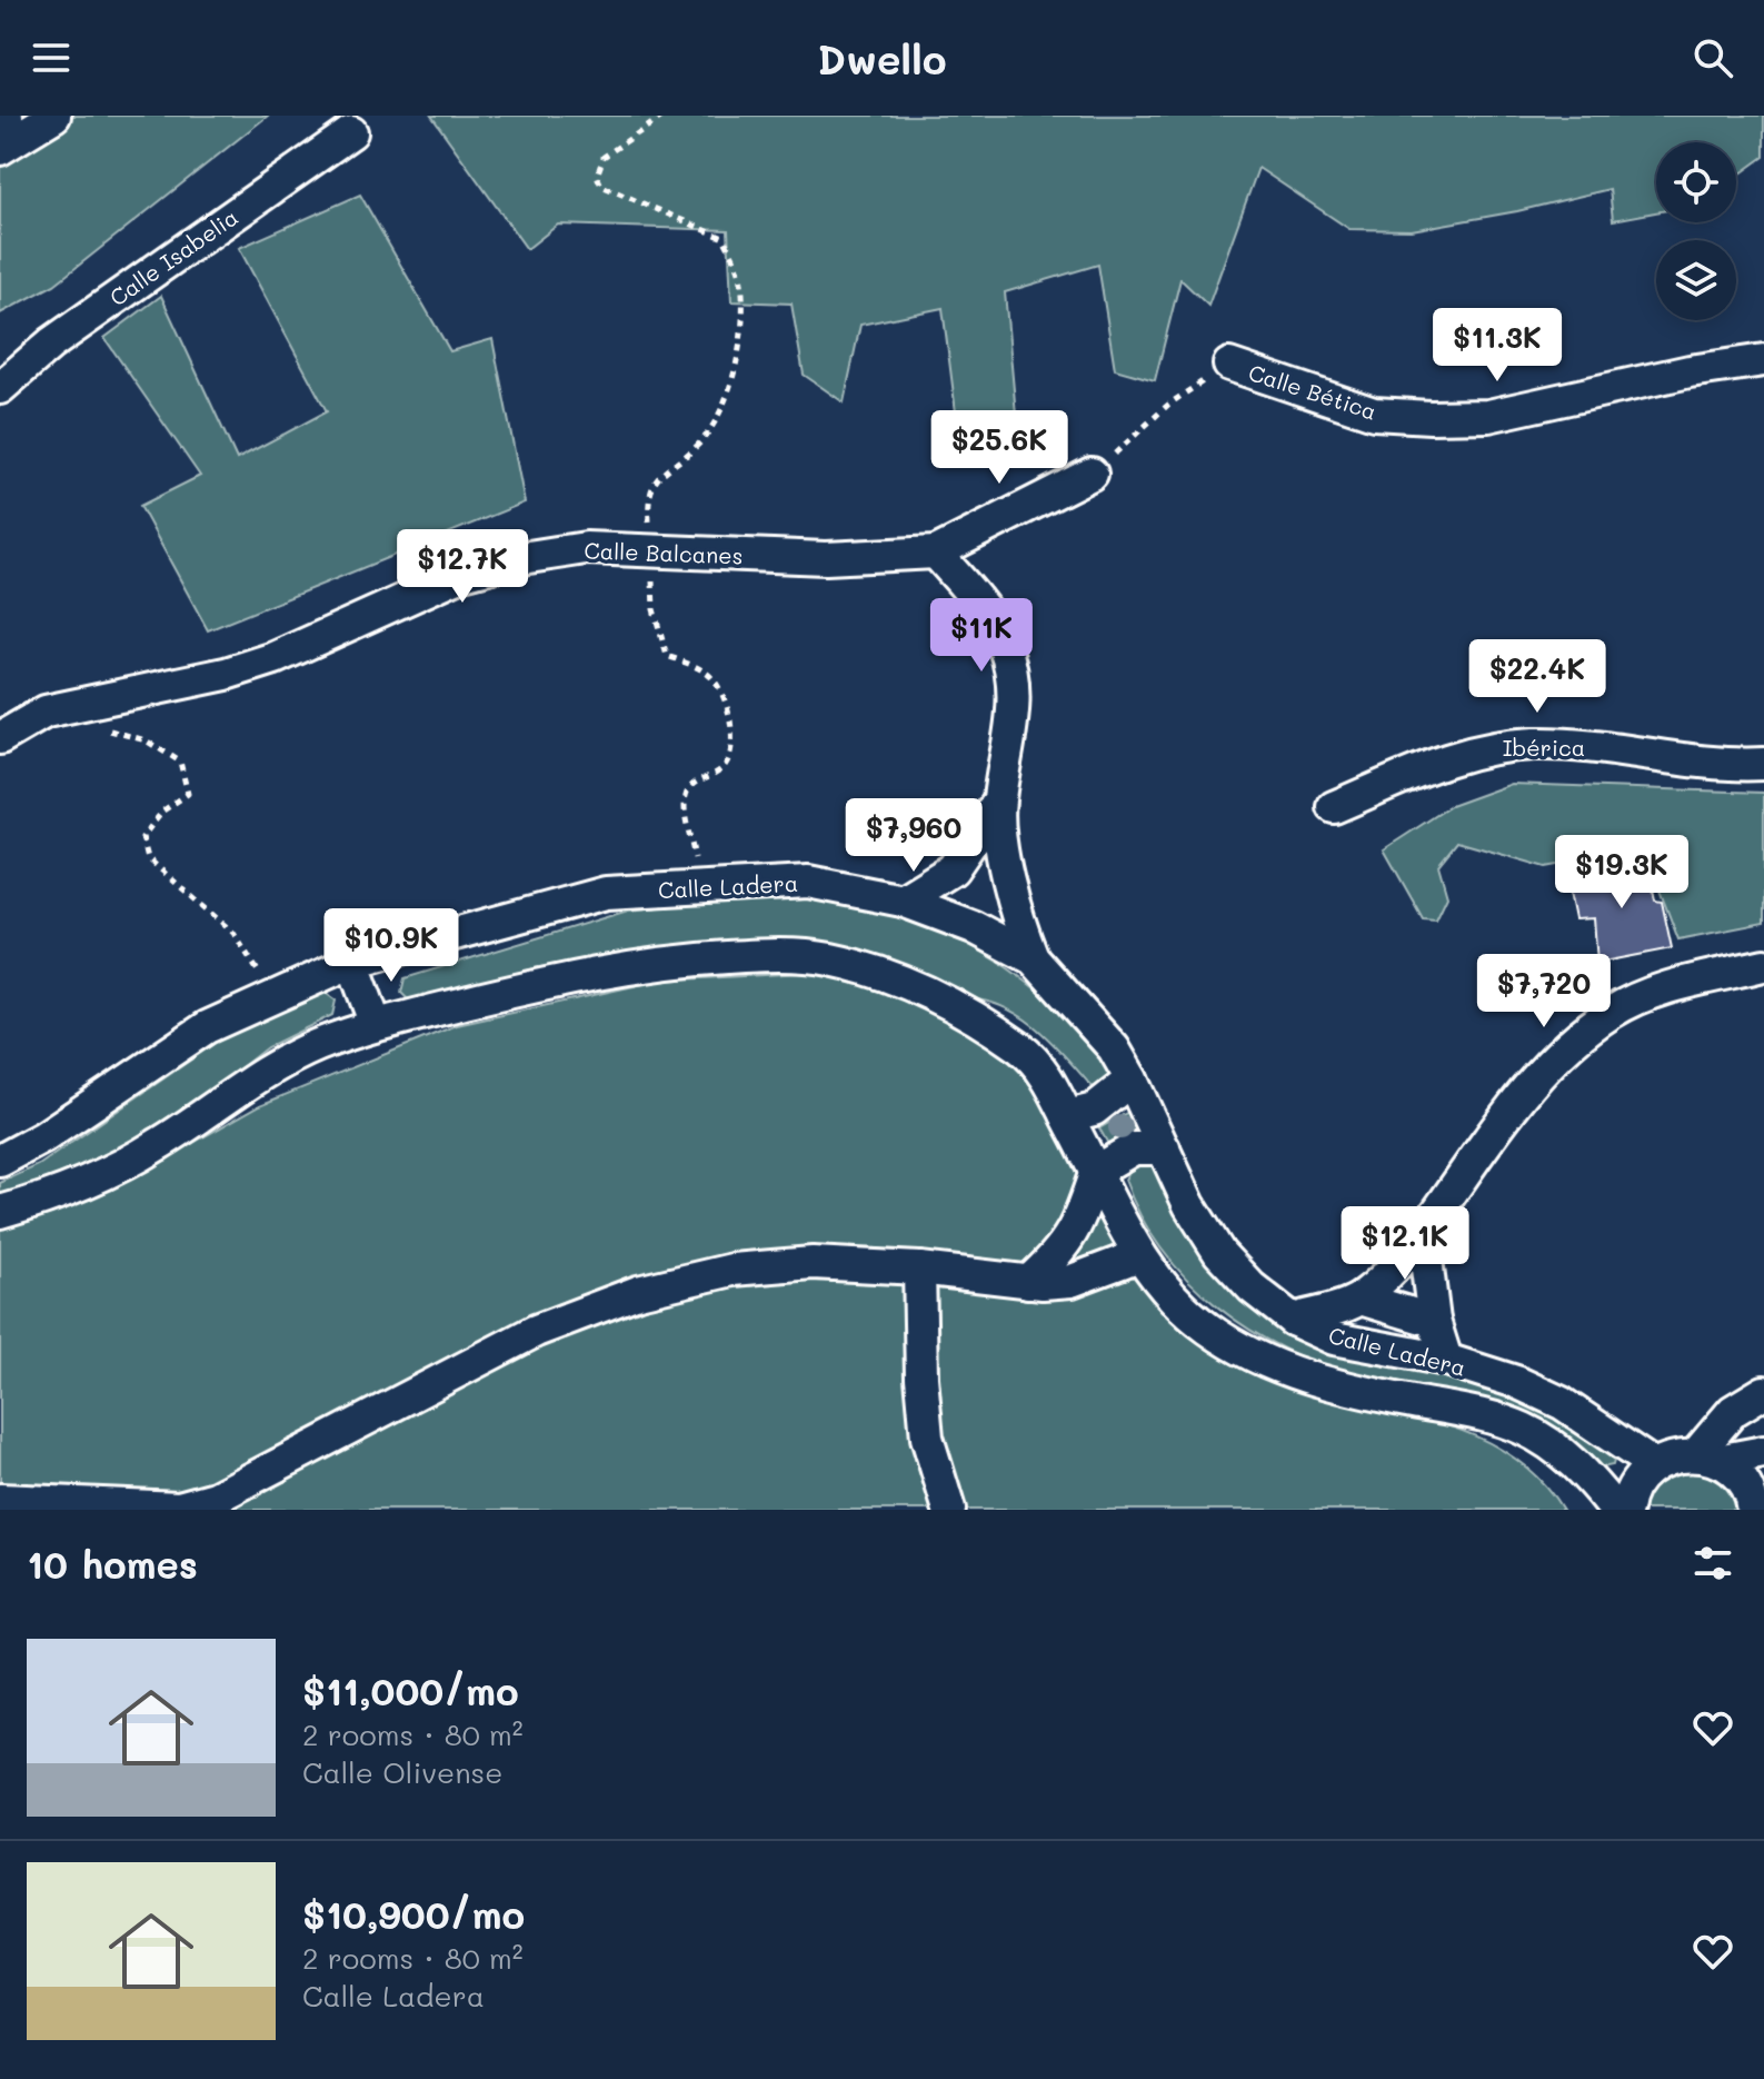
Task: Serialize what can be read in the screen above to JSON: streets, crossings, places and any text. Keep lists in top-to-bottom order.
{
  "streets": {
    "street": [
      "Calle Isabelia",
      "Calle Bética",
      "Calle Balcanes",
      "Ibérica",
      "Calle Ladera"
    ]
  },
  "page": {
    "header": "Dwello",
    "price": [
      "$11.3K",
      "$25.6K",
      "$12.7K",
      "$11K",
      "$22.4K",
      "$7,960",
      "$19.3K",
      "$10.9K",
      "$7,720",
      "$12.1K"
    ],
    "heading": "10 homes",
    "list": [
      {
        "name": "$11,000/mo",
        "note": "2 rooms · 80 m² · Calle Olivense"
      },
      {
        "name": "$10,900/mo",
        "note": "2 rooms · 80 m² · Calle Ladera"
      }
    ]
  }
}
